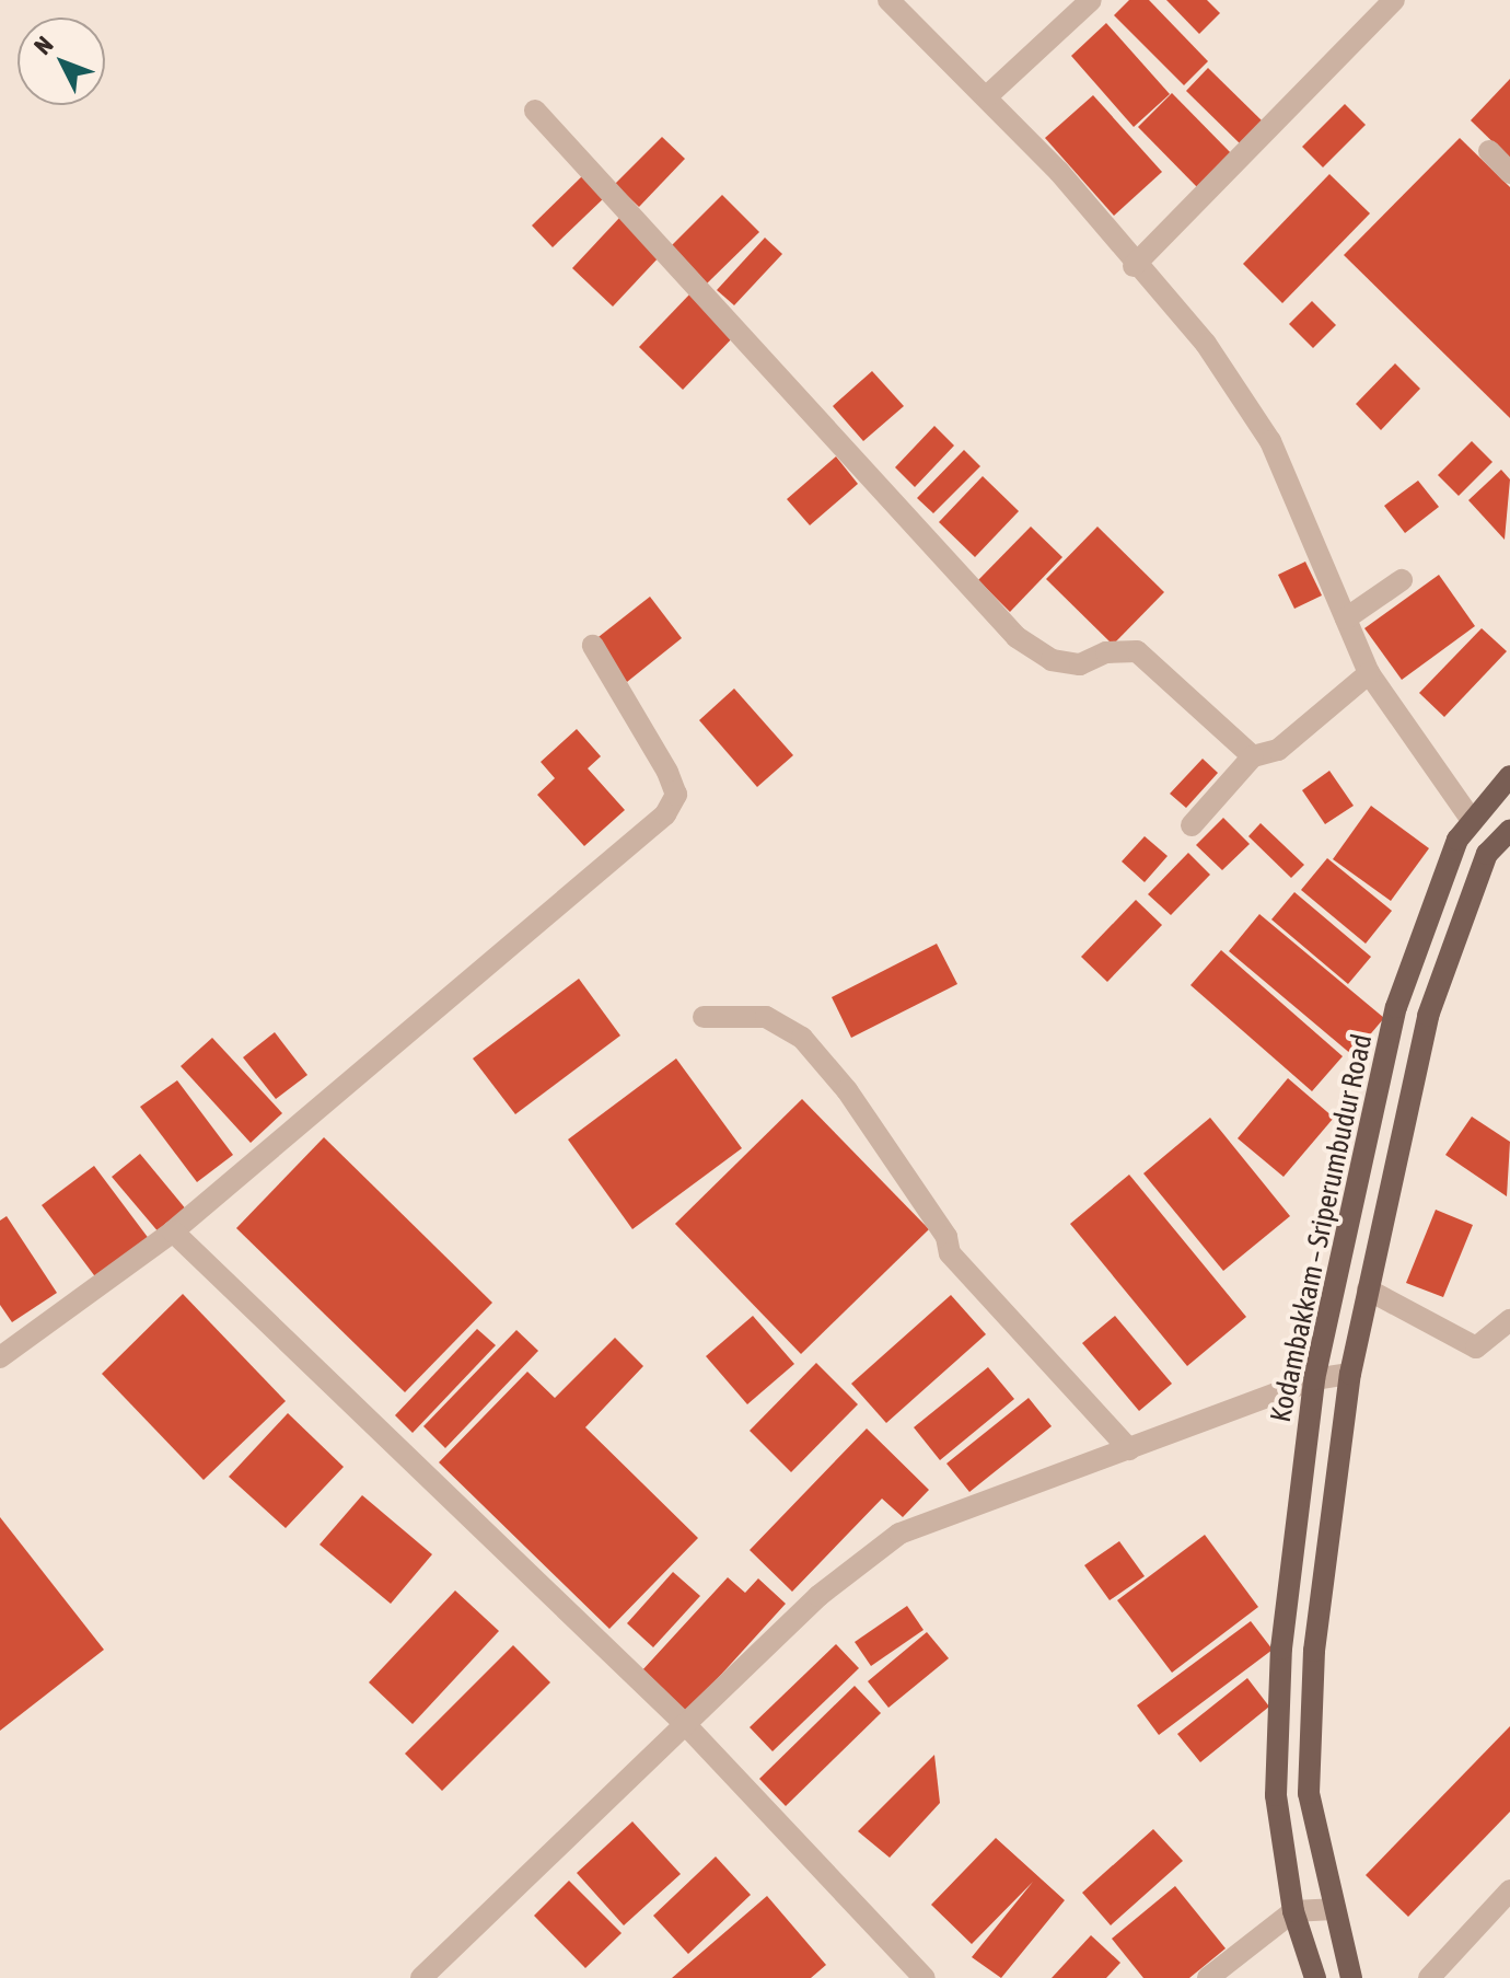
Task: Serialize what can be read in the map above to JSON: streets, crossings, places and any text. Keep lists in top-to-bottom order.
{
  "streets": {
    "main road": ["Kodambakkam – Sriperumbudur Road"]
  },
  "north": "top left"
}
